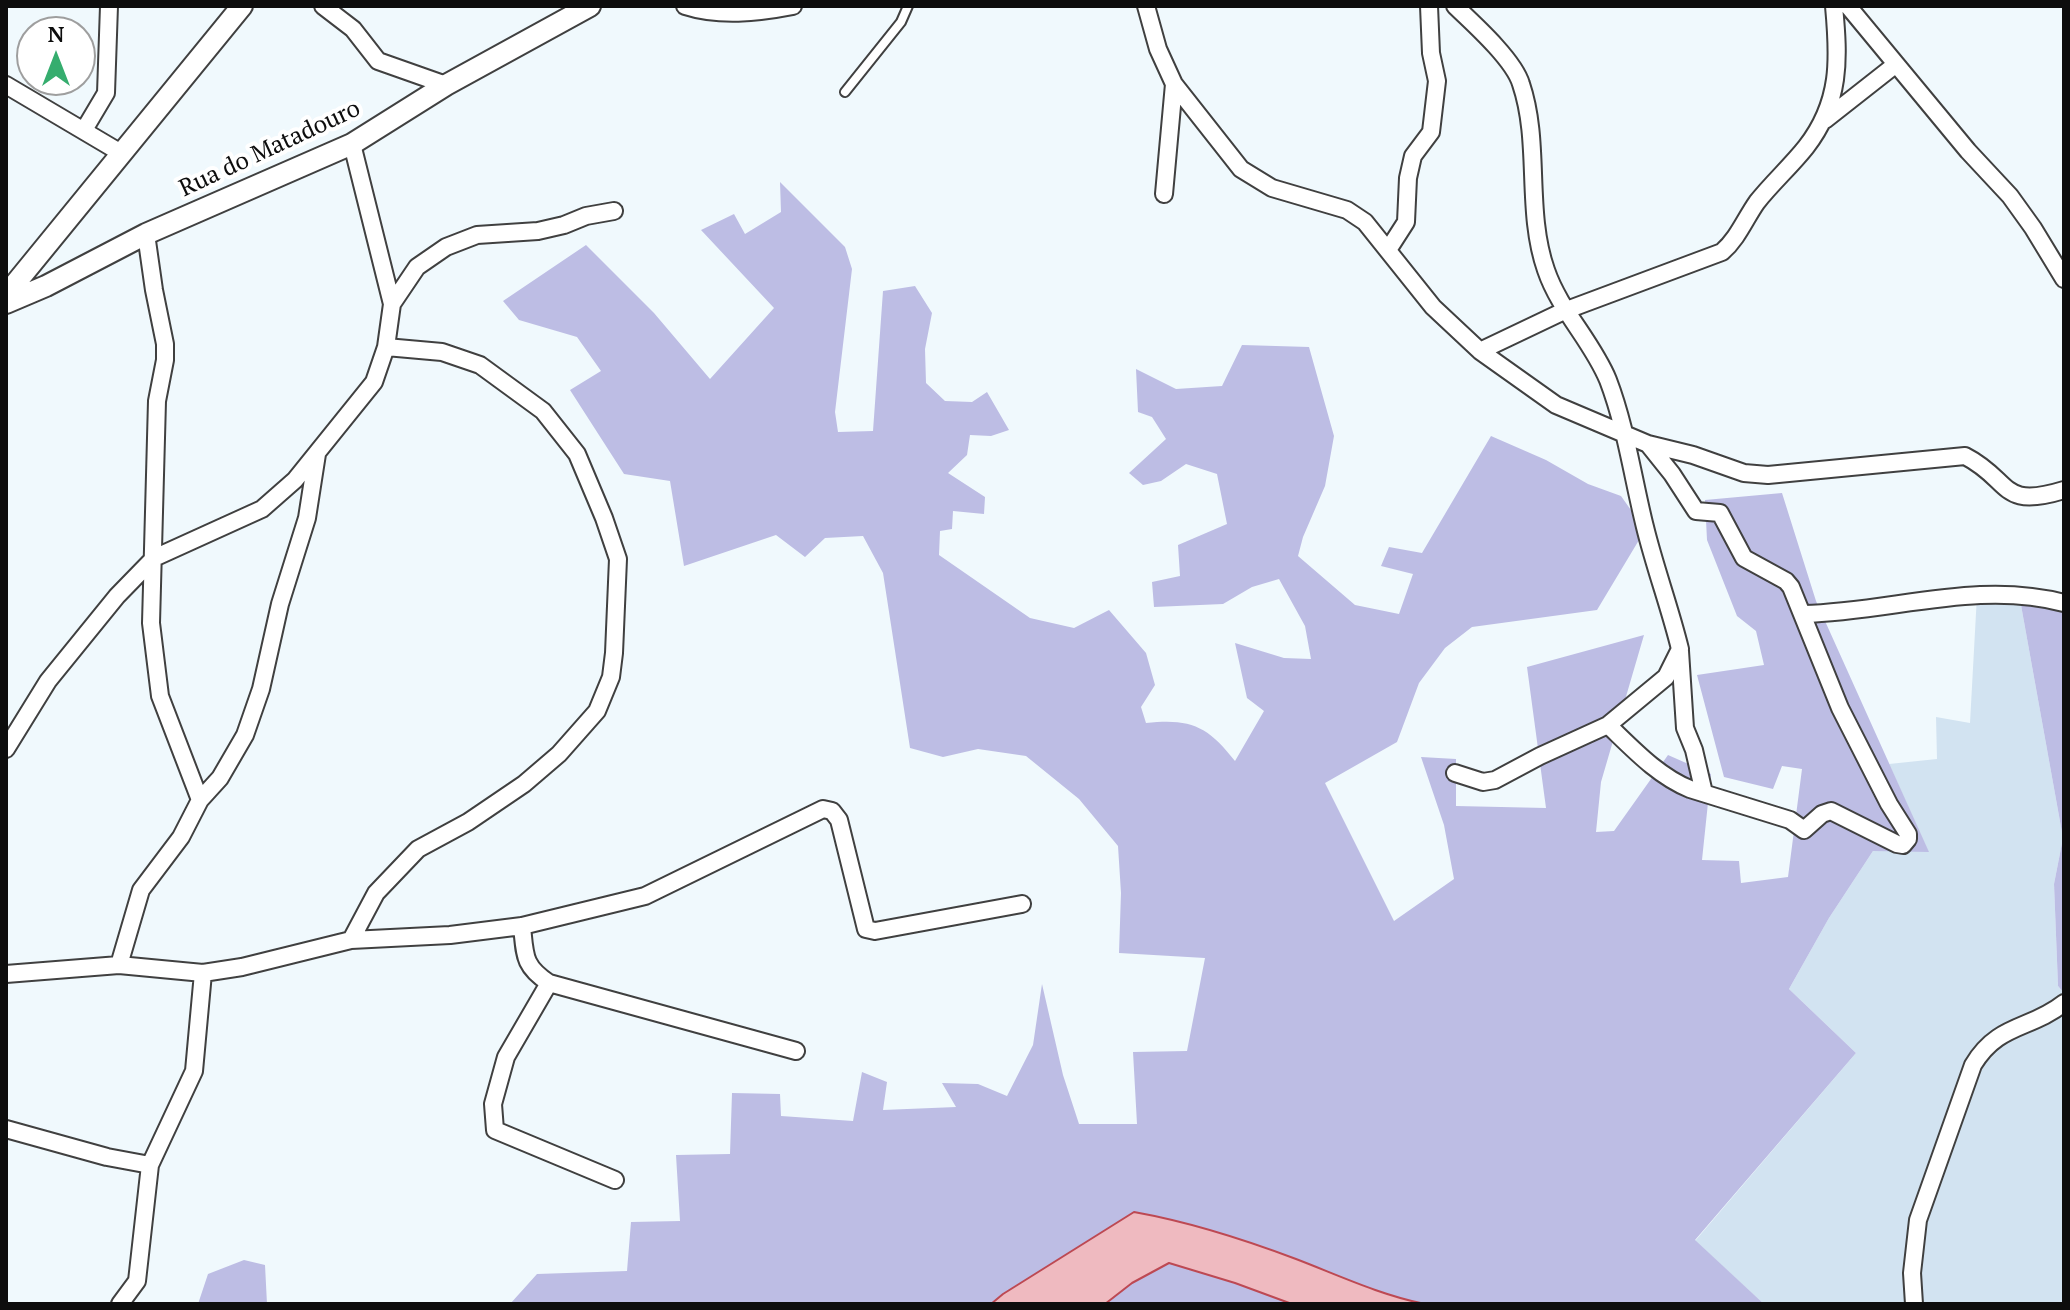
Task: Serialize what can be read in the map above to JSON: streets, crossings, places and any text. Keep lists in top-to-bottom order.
{
  "streets": {
    "street": ["Rua do Matadouro"]
  },
  "north": "top"
}
